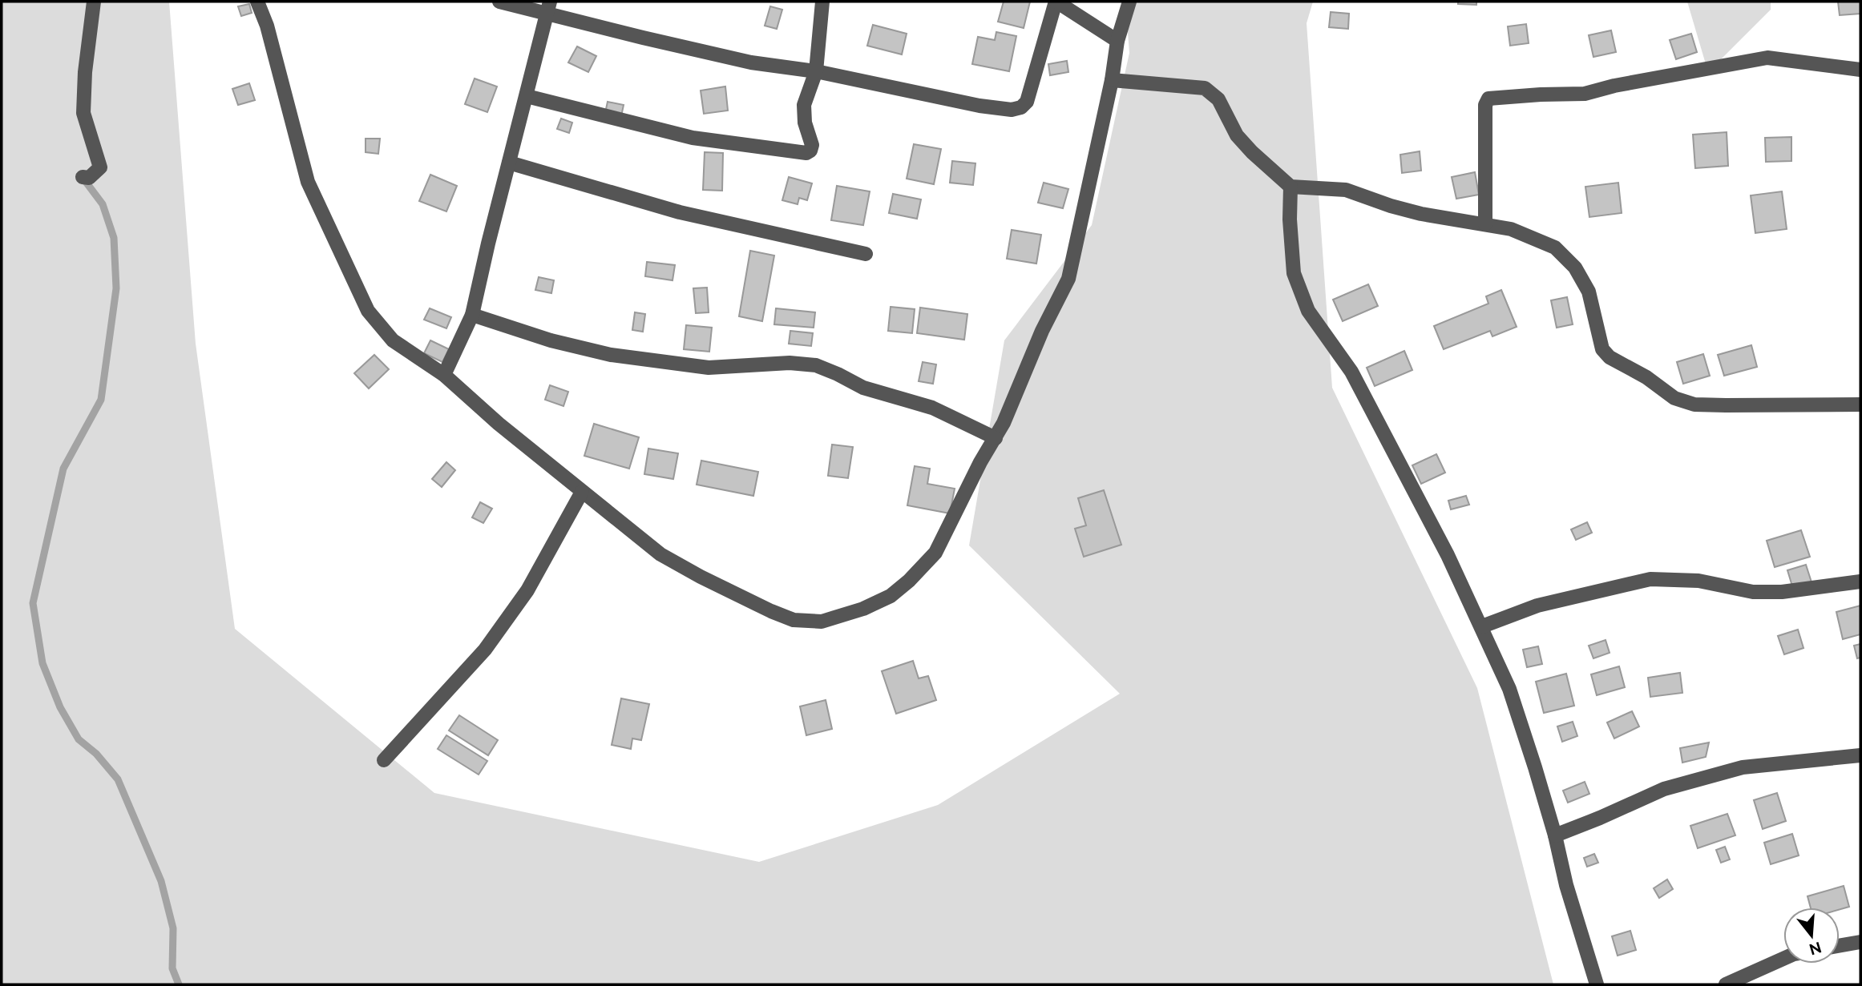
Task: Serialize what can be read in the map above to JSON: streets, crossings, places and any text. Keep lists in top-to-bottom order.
{
  "north": "bottom"
}
